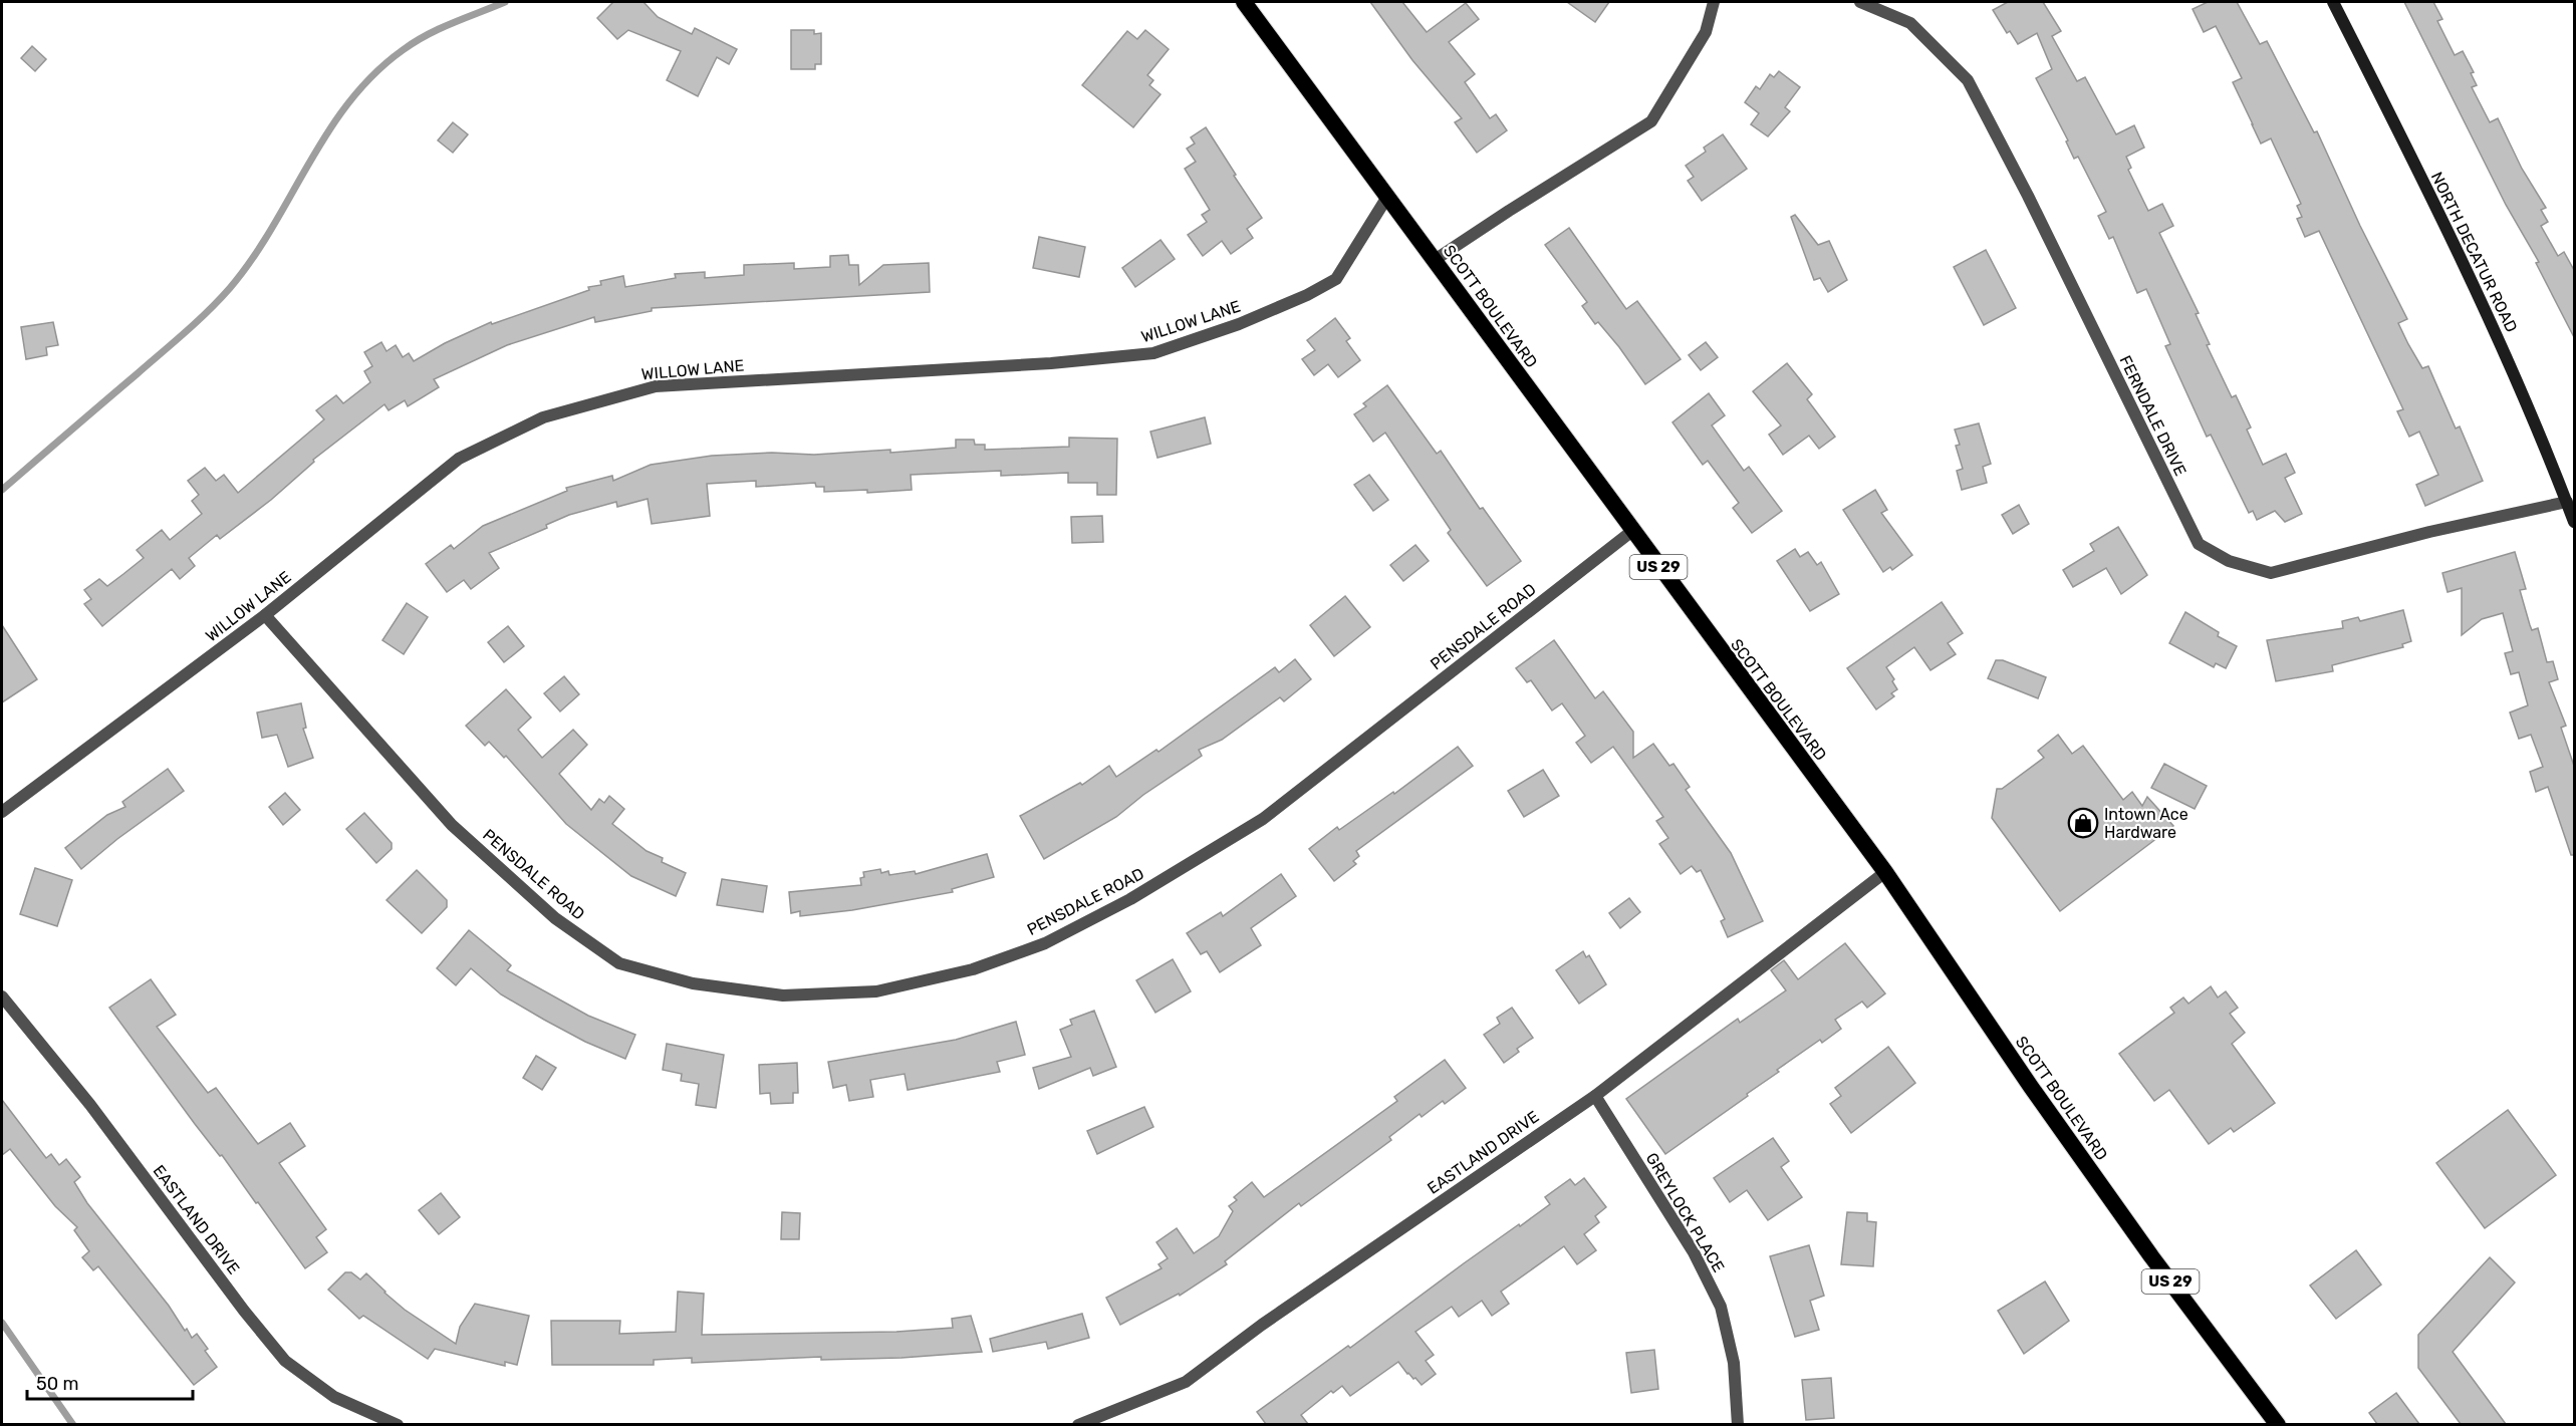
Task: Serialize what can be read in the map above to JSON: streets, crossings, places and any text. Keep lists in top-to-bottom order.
{
  "streets": {
    "highway": ["SCOTT BOULEVARD", "US 29"],
    "main road": ["NORTH DECATUR ROAD"],
    "street": [
      "WILLOW LANE",
      "FERNDALE DRIVE",
      "PENSDALE ROAD",
      "EASTLAND DRIVE",
      "GREYLOCK PLACE"
    ]
  },
  "crossings": [
    ["NORTH DECATUR ROAD", "FERNDALE DRIVE"],
    ["SCOTT BOULEVARD", "WILLOW LANE"],
    ["SCOTT BOULEVARD", "PENSDALE ROAD"],
    ["SCOTT BOULEVARD", "EASTLAND DRIVE"],
    ["WILLOW LANE", "PENSDALE ROAD"],
    ["EASTLAND DRIVE", "GREYLOCK PLACE"]
  ],
  "places": {
    "shop": ["Intown Ace Hardware"]
  },
  "scale_bar": "50 m"
}
